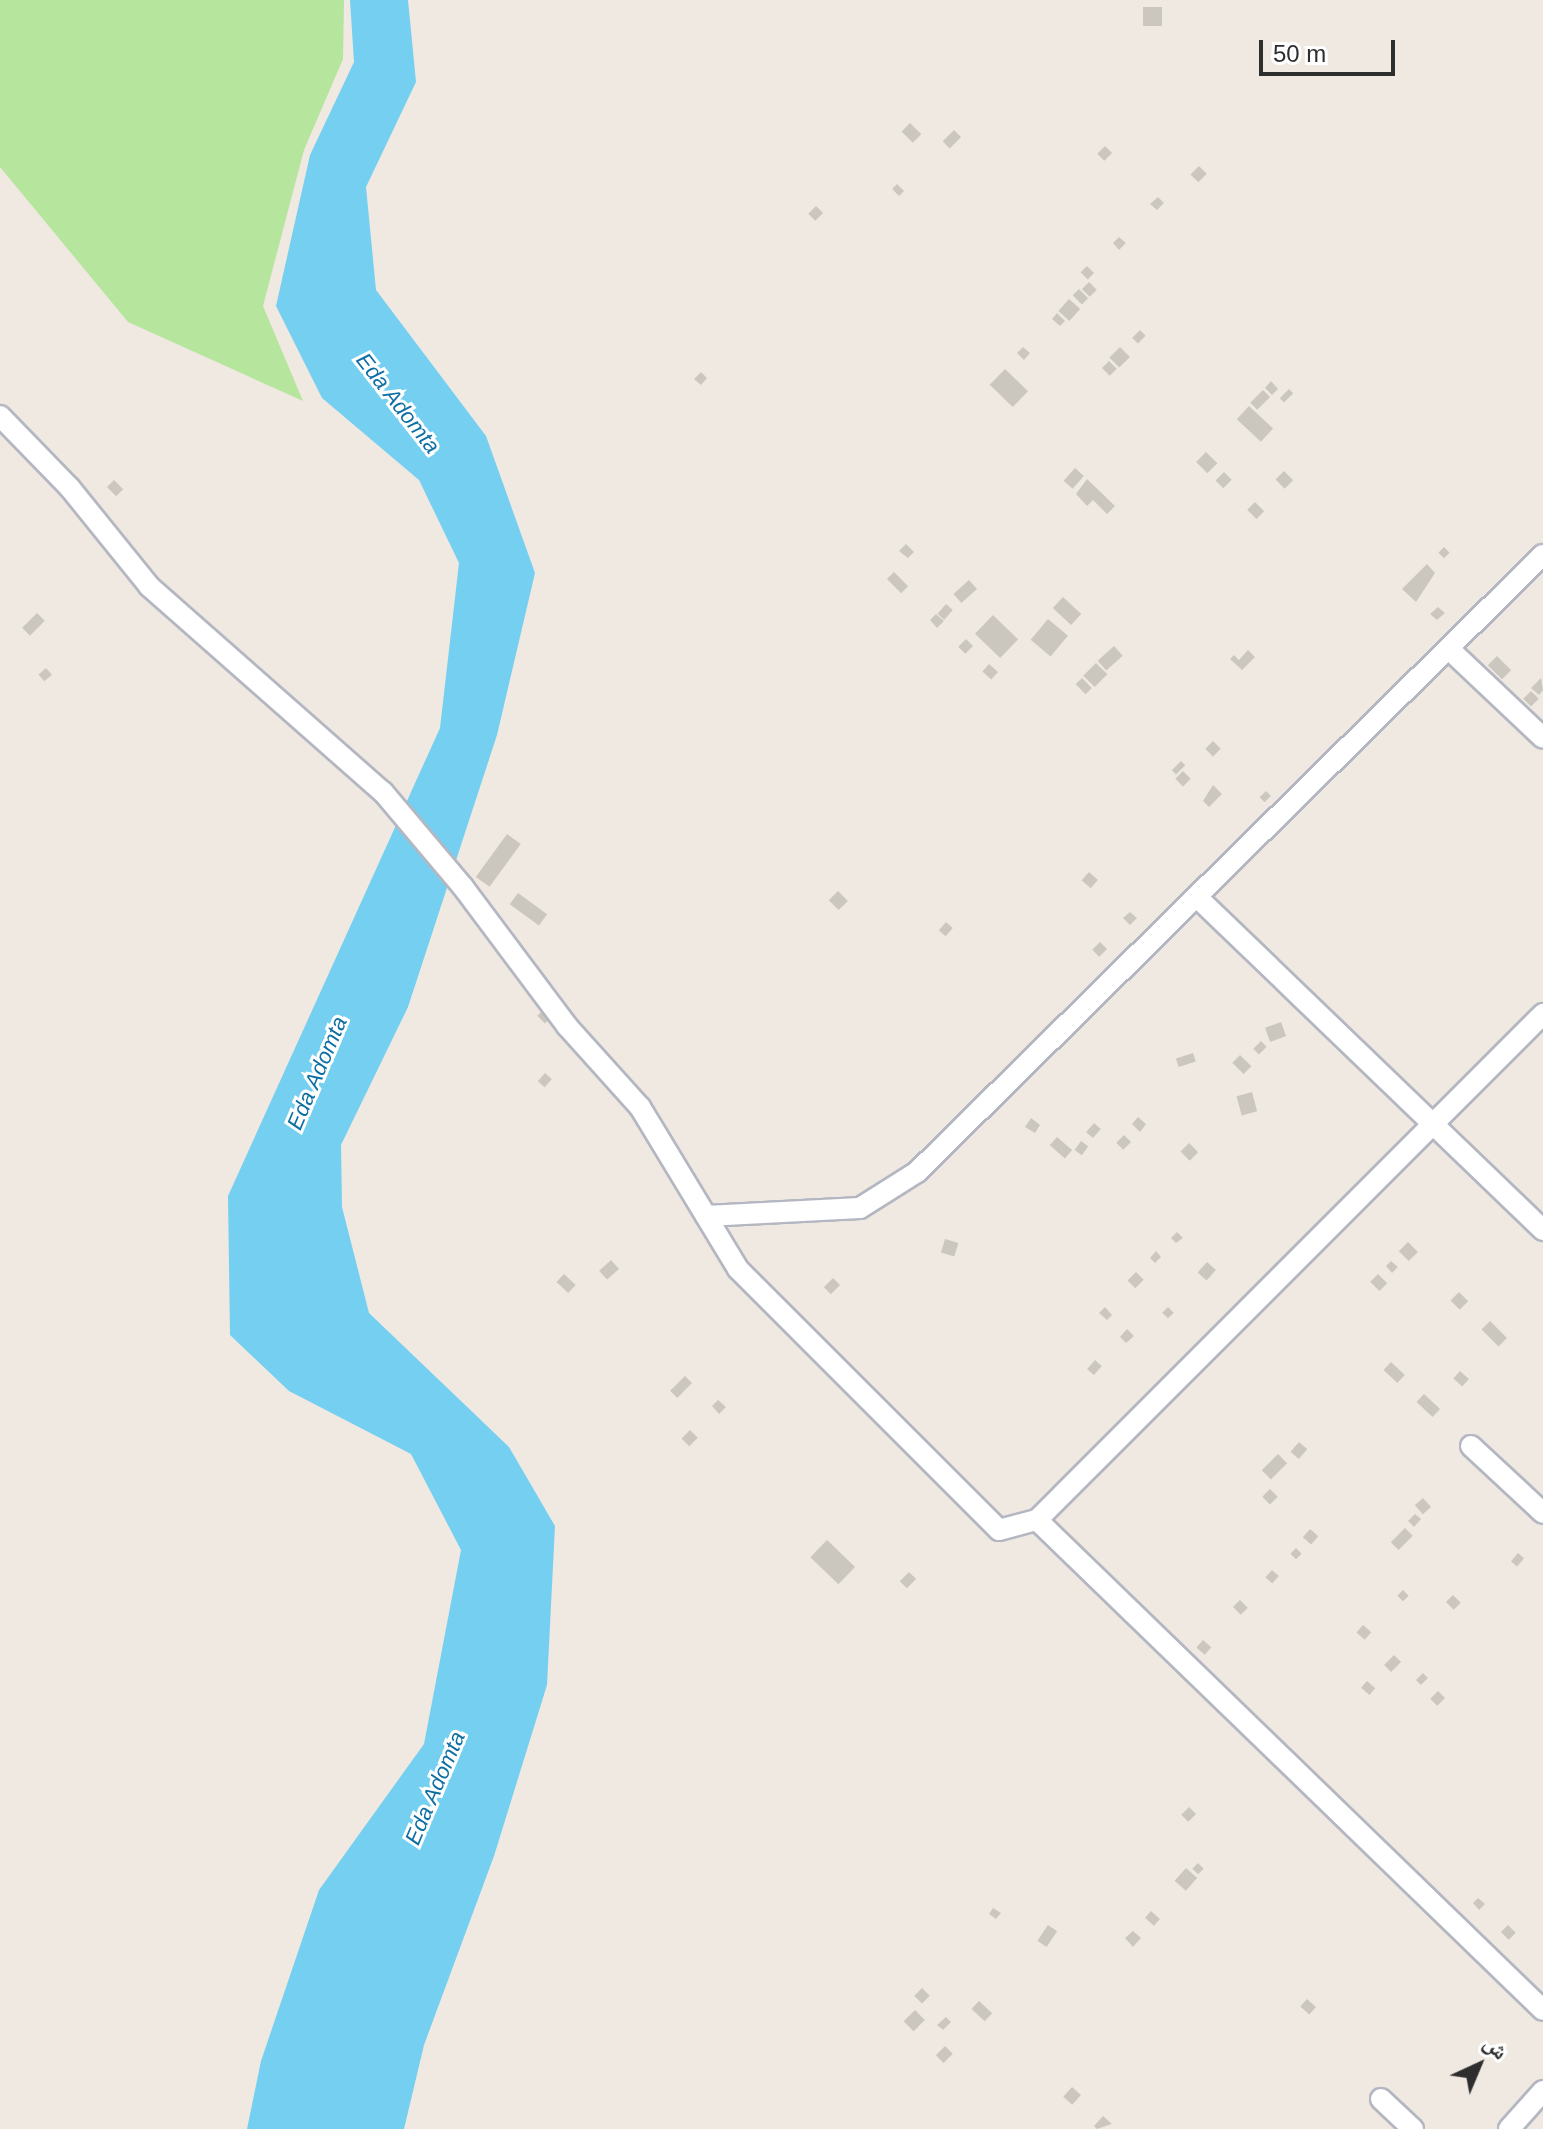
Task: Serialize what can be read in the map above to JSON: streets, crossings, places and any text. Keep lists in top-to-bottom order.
{
  "water": ["Eda Adomta"],
  "scale_bar": "50 m",
  "north": "top right"
}
